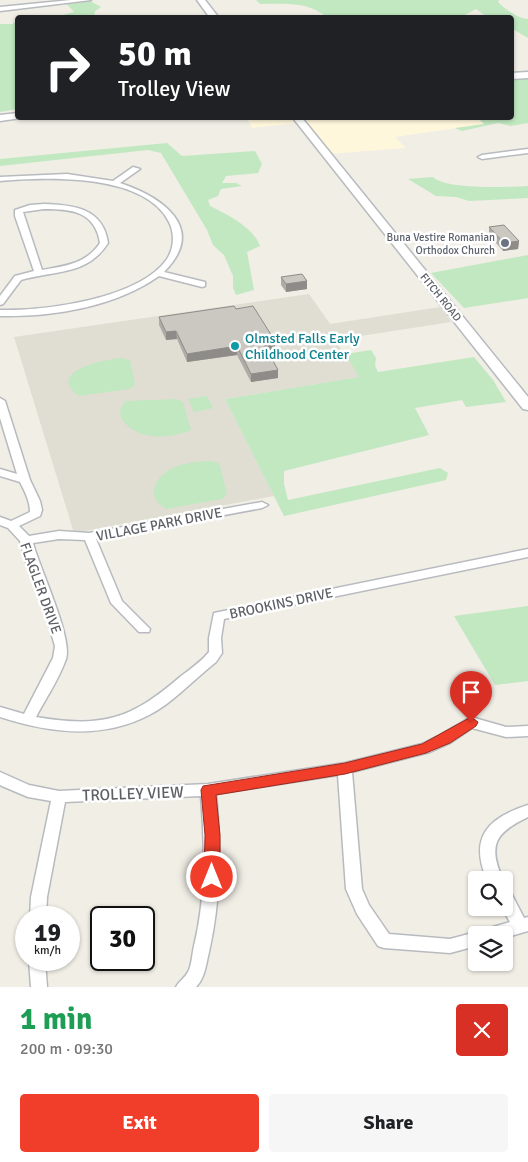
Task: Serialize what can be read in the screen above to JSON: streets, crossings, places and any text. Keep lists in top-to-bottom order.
{
  "streets": {
    "street": [
      "FITCH ROAD",
      "VILLAGE PARK DRIVE",
      "FLAGLER DRIVE",
      "BROOKINS DRIVE",
      "TROLLEY VIEW"
    ]
  },
  "crossings": [
    ["VILLAGE PARK DRIVE", "FLAGLER DRIVE"],
    ["FLAGLER DRIVE", "BROOKINS DRIVE"]
  ],
  "places": ["Buna Vestire Romanian Orthodox Church", "Olmsted Falls Early Childhood Center"],
  "page": {
    "turn": ["50 m", "Trolley View"],
    "speed": "19 km/h",
    "limit": "30",
    "heading": ["1 min", "200 m · 09:30"],
    "buttons": ["Exit", "Share"]
  }
}
